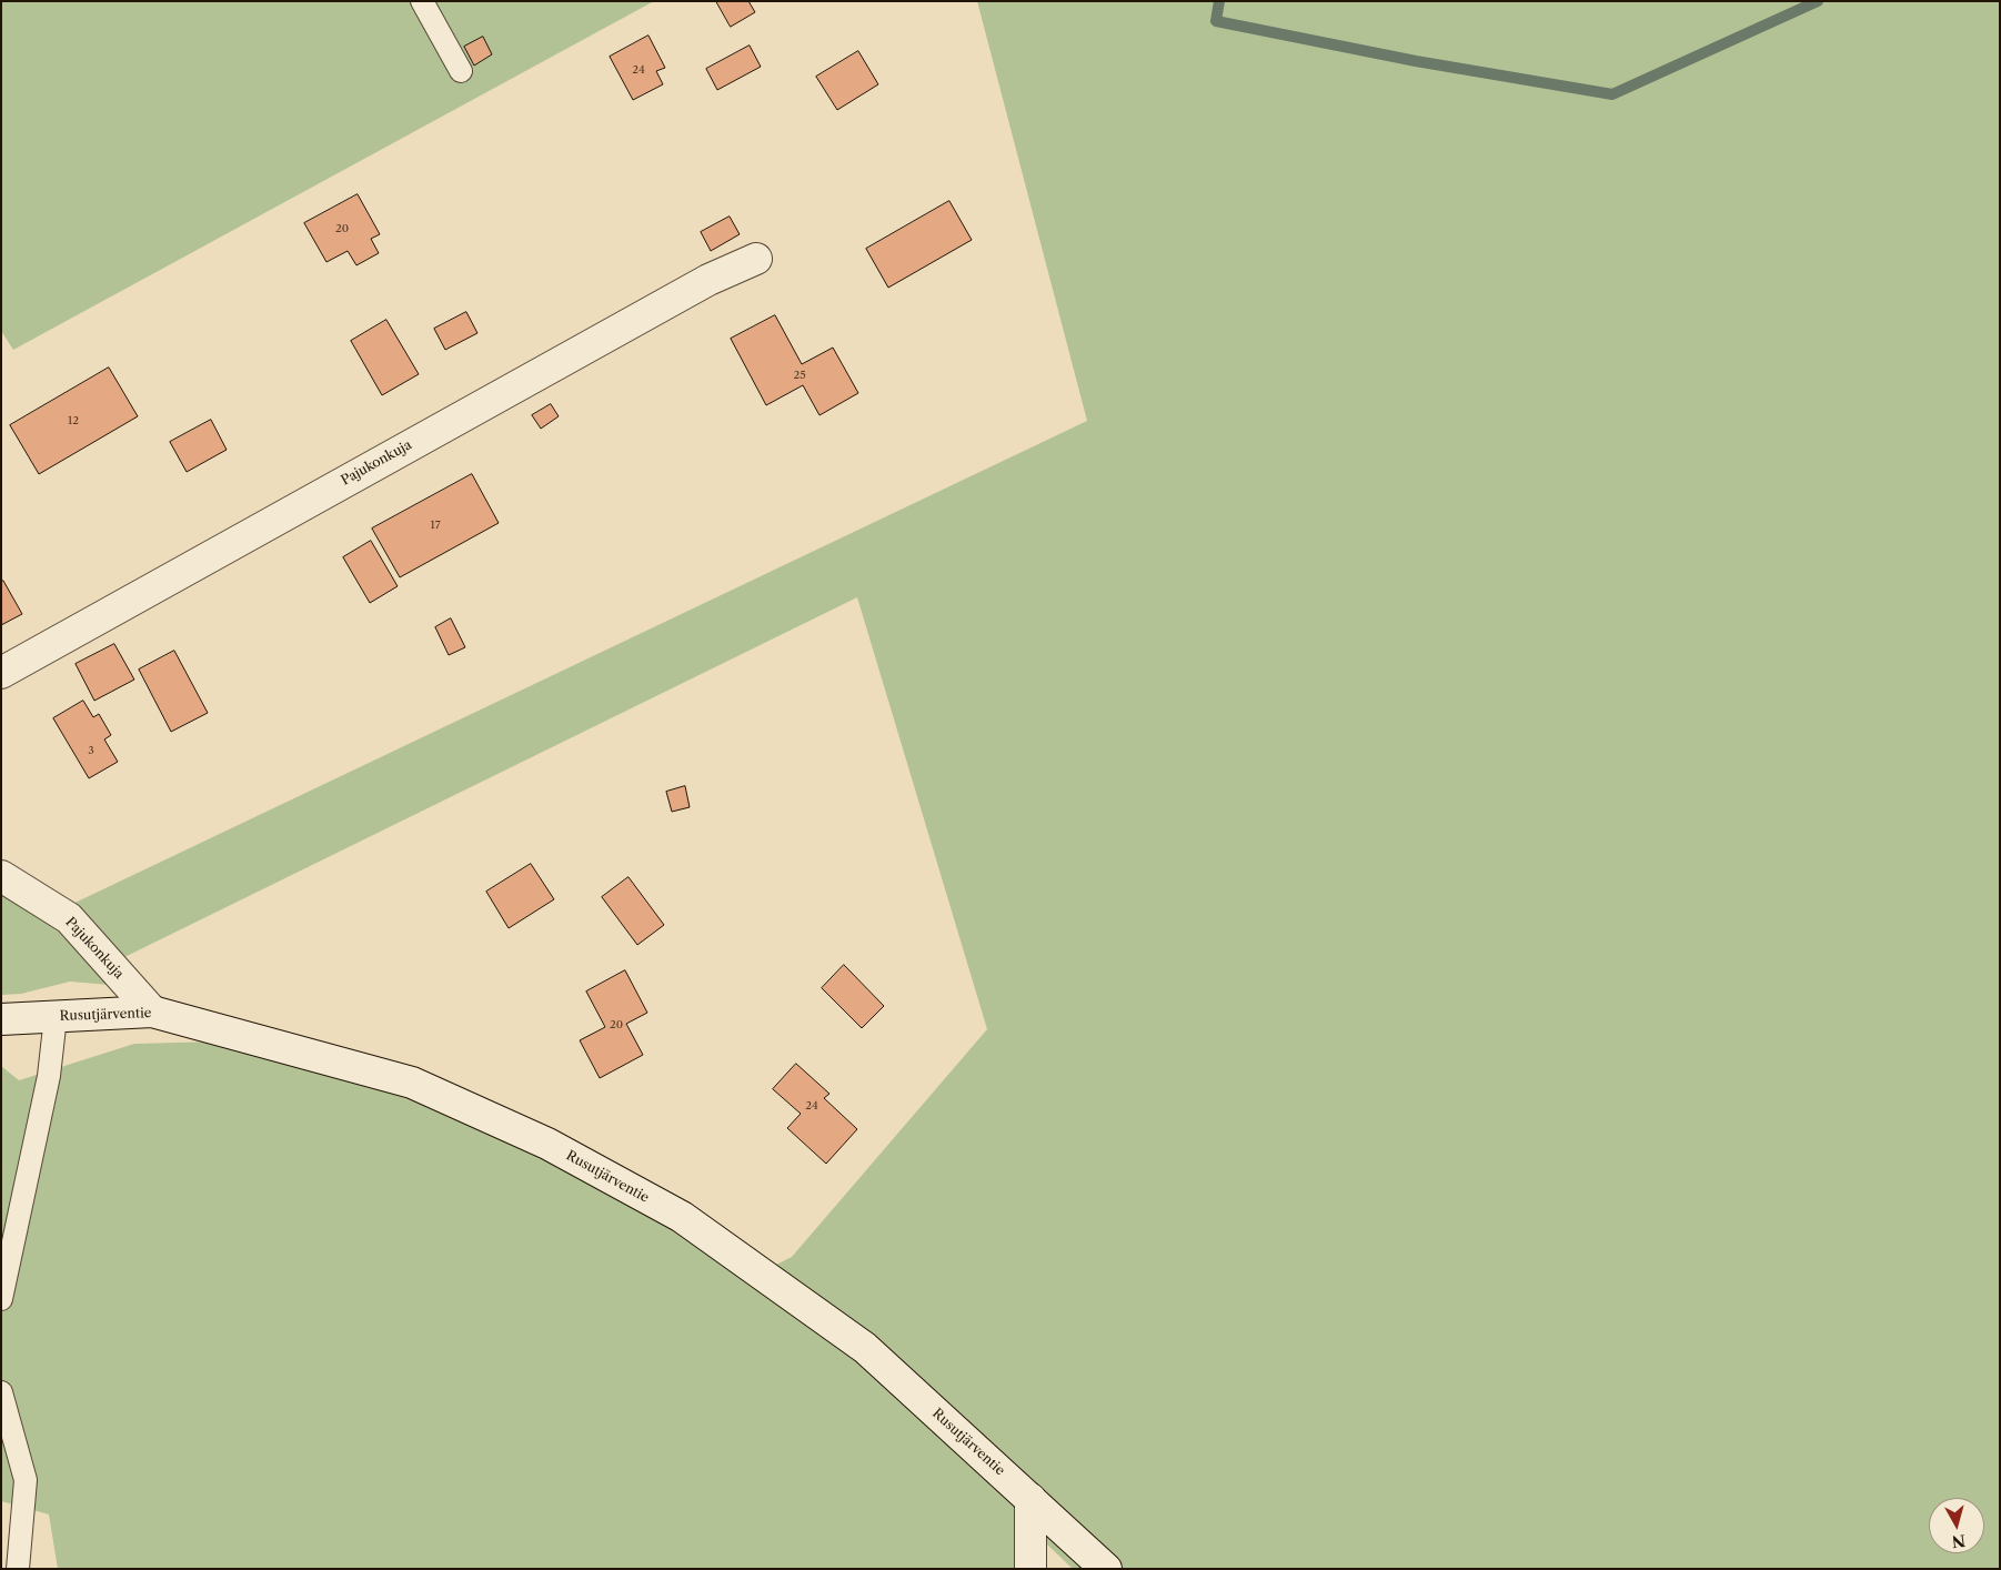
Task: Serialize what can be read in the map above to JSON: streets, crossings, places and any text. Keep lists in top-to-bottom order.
{
  "streets": {
    "main road": ["Pajukonkuja", "Rusutjärventie"]
  },
  "crossings": [
    ["Pajukonkuja", "Rusutjärventie"]
  ],
  "house_numbers": [
    "24",
    "20",
    "25",
    "12",
    "17",
    "3",
    "20",
    "24"
  ],
  "north": "bottom"
}
